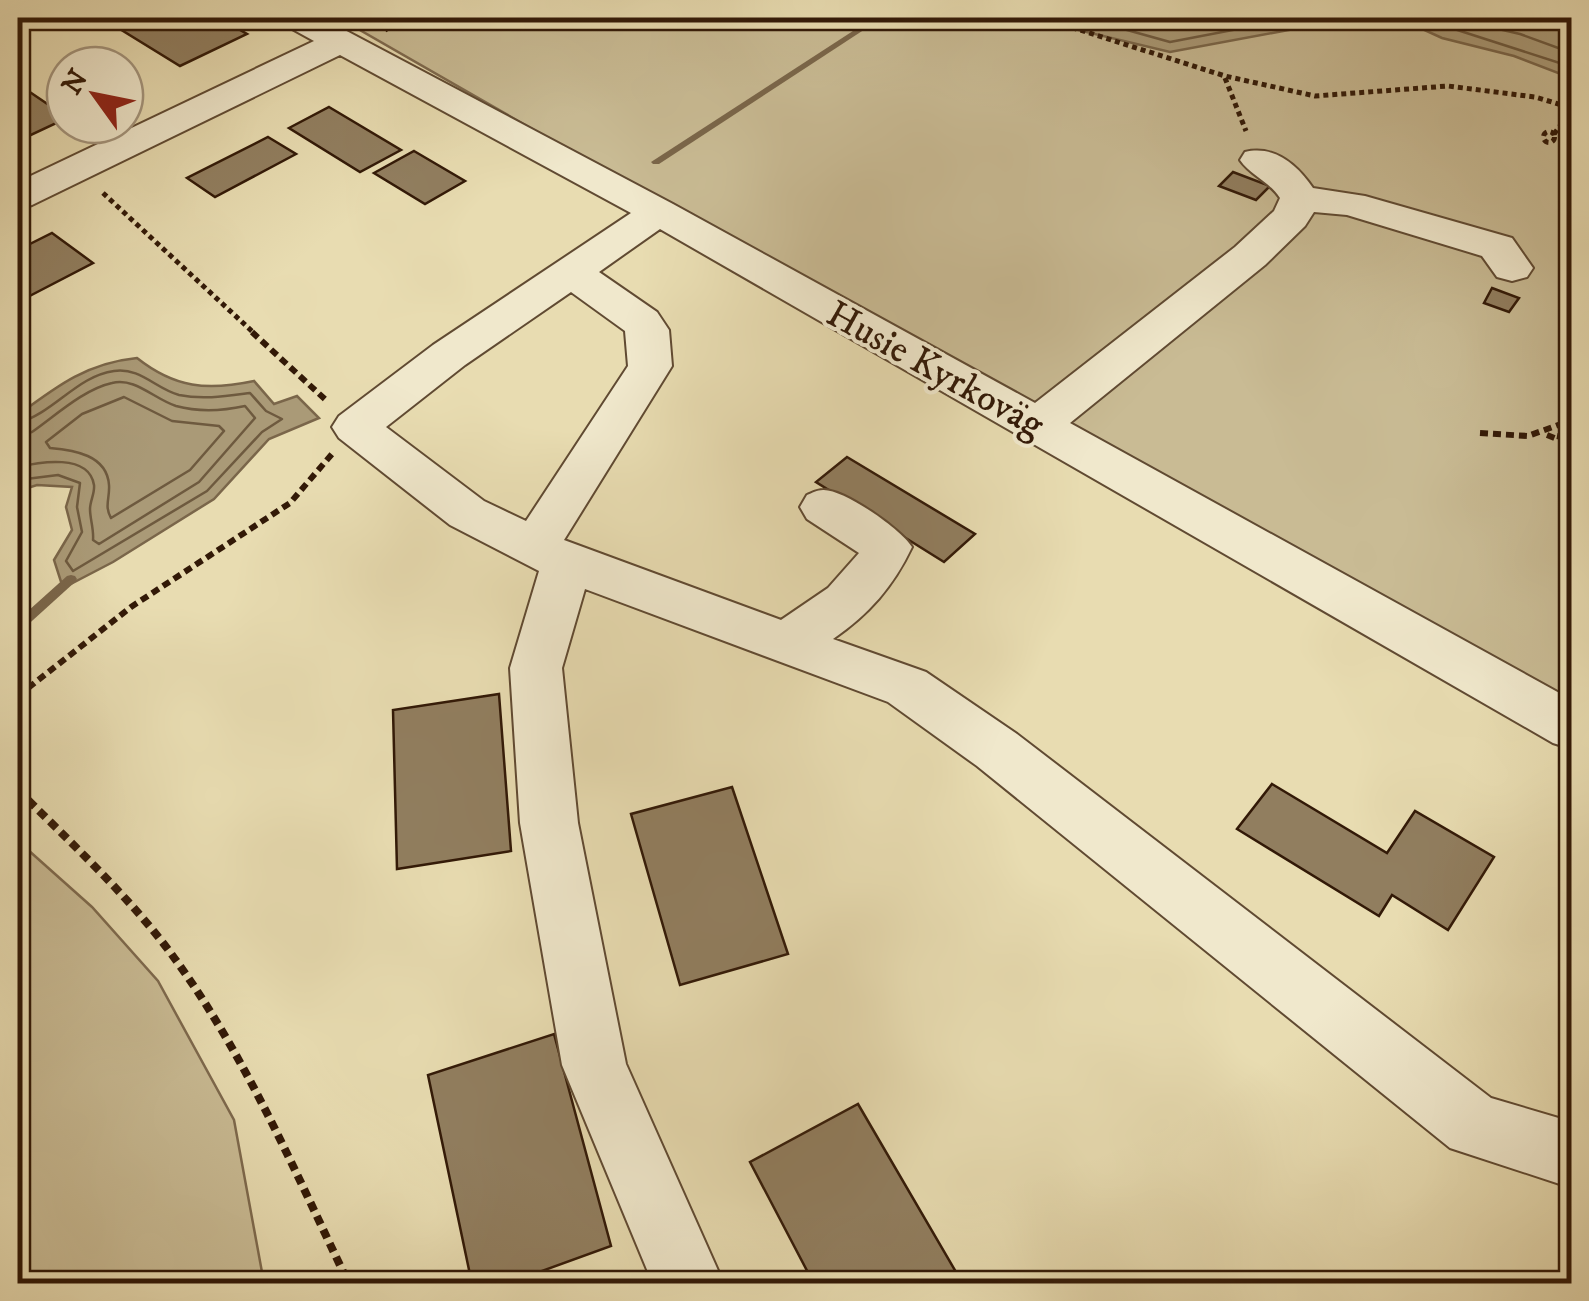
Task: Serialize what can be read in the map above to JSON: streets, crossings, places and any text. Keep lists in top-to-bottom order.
{
  "streets": {
    "street": ["Husie Kyrkoväg"]
  },
  "north": "top left"
}
